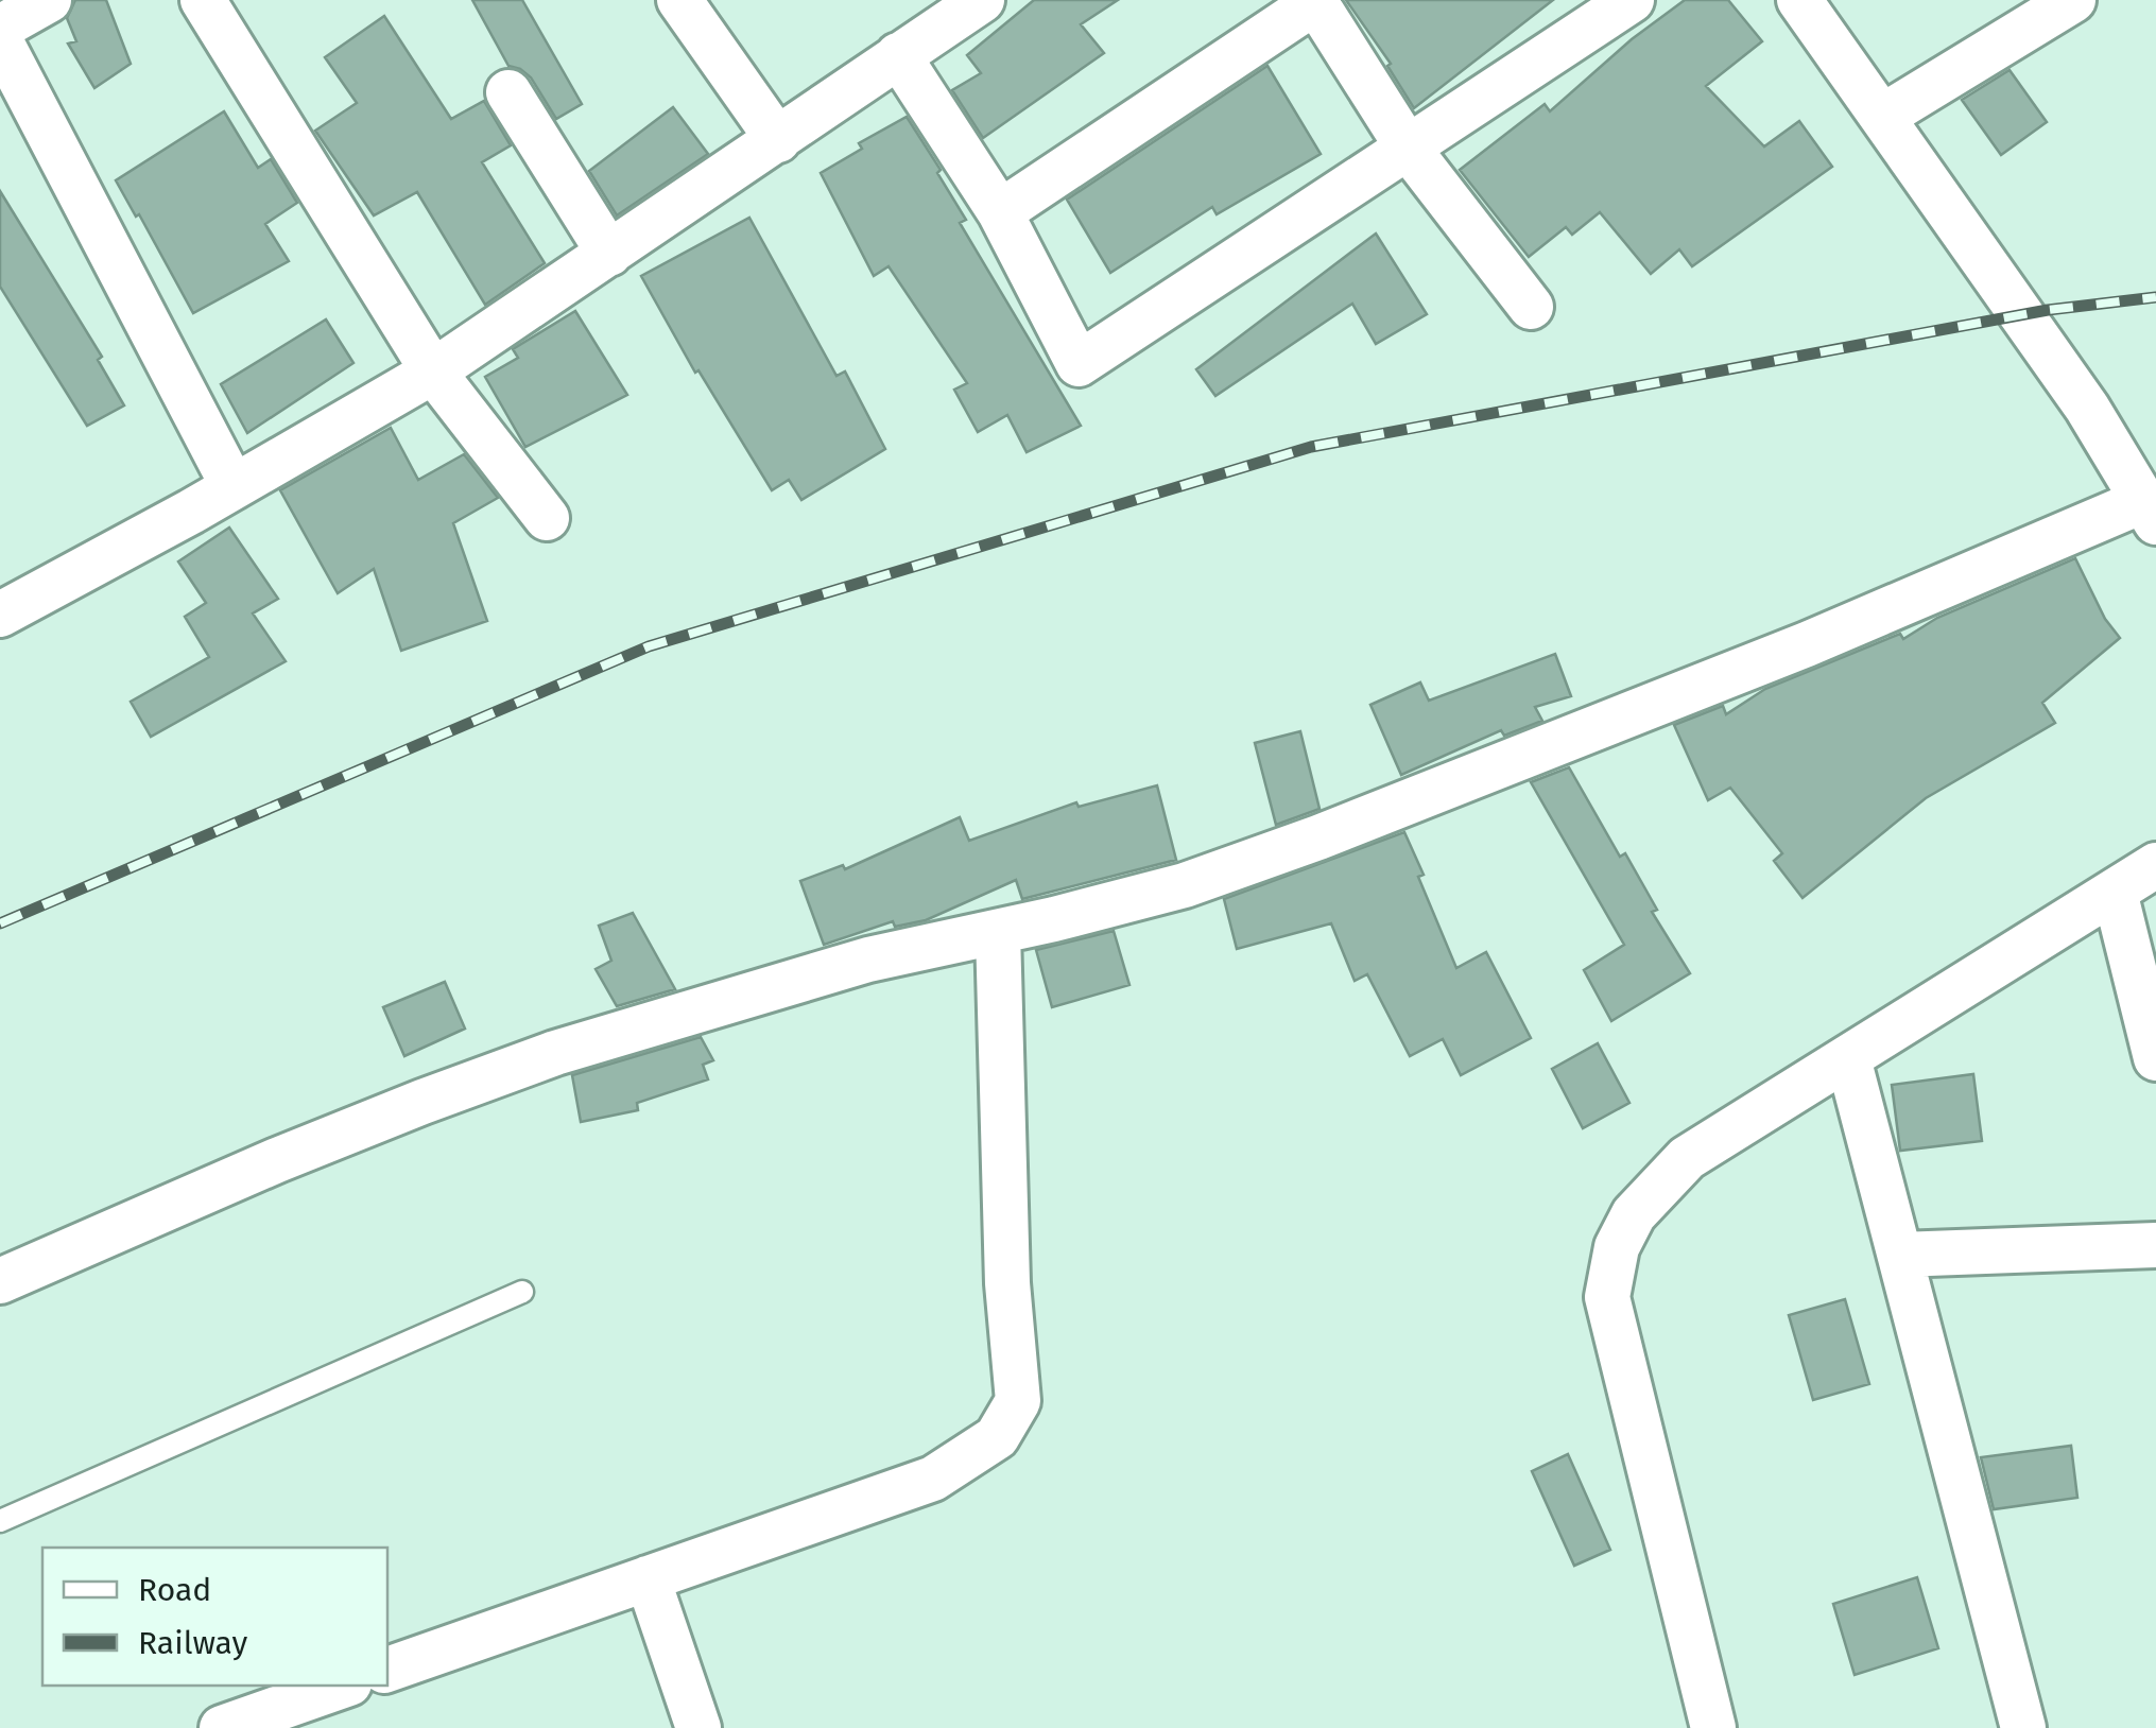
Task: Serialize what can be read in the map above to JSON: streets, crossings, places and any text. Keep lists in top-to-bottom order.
{
  "legend": ["Road", "Railway"]
}
